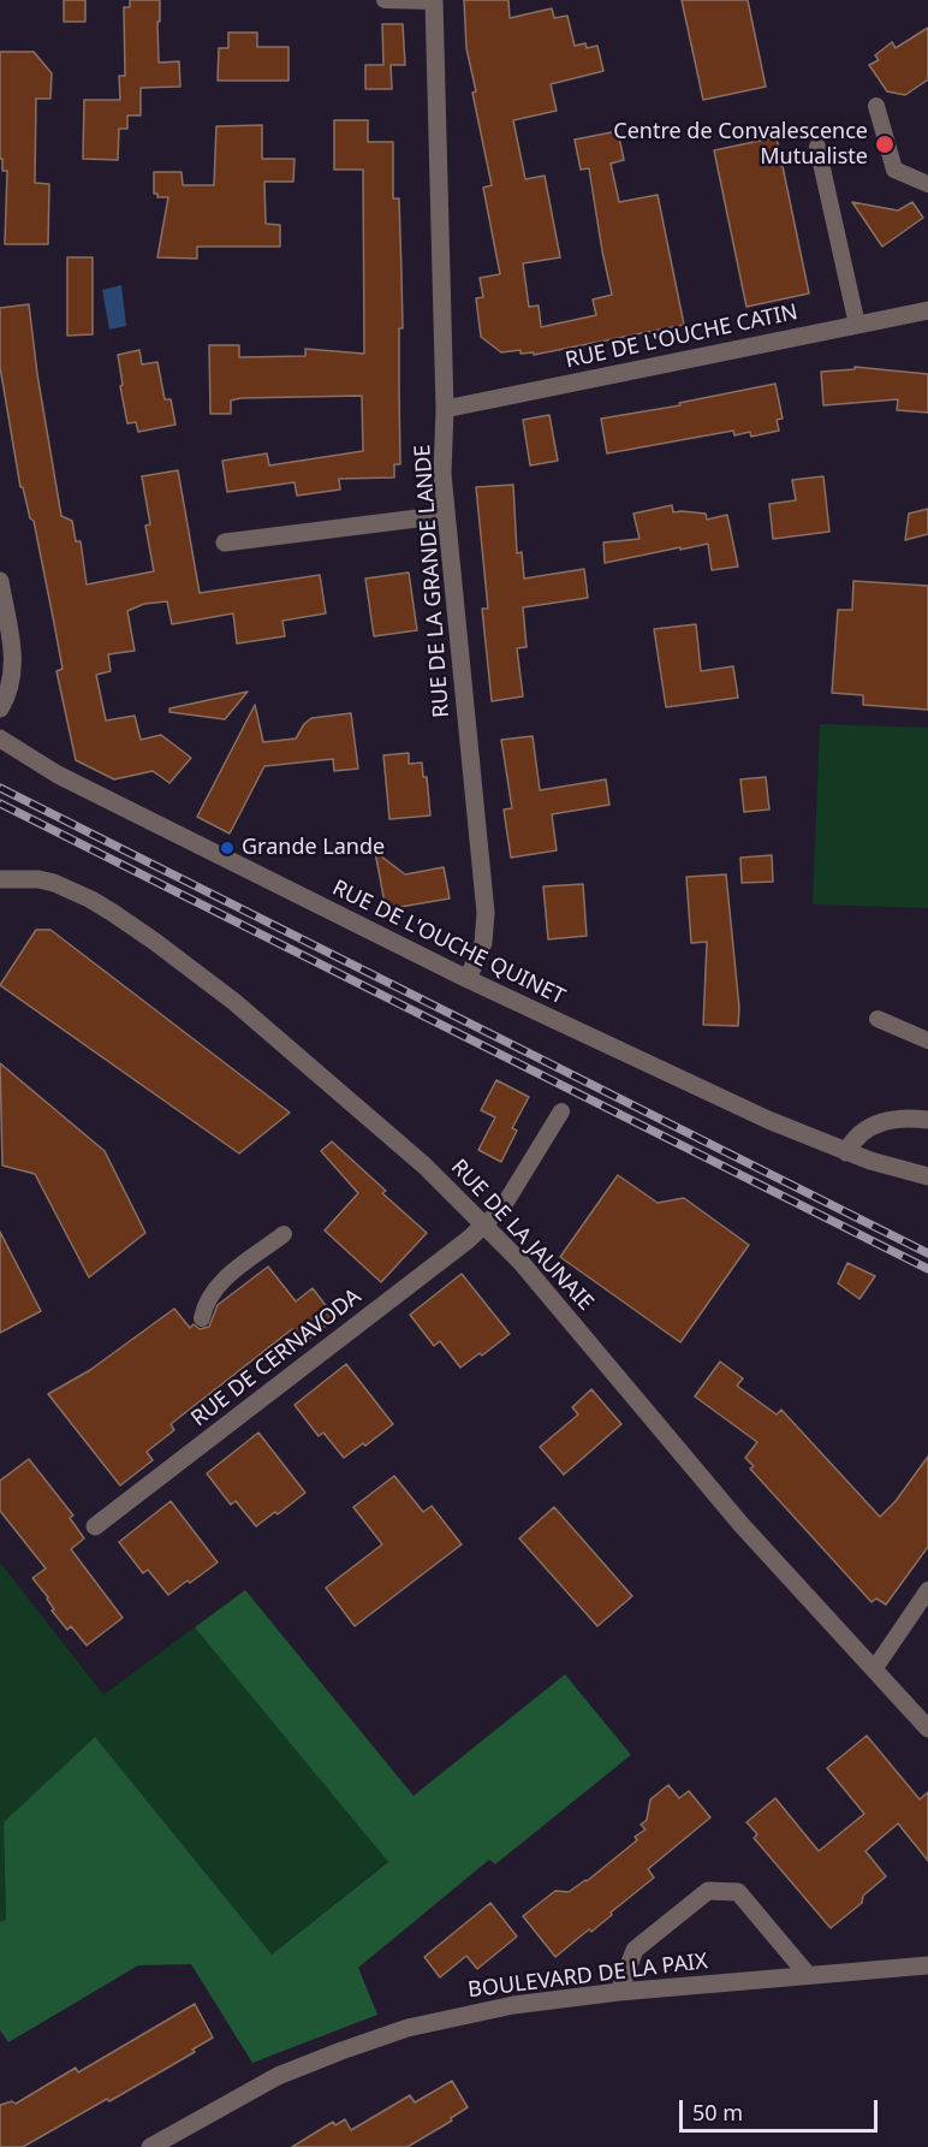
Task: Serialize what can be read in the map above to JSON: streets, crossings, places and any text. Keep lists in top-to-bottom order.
{
  "streets": {
    "street": [
      "RUE DE L'OUCHE CATIN",
      "RUE DE LA GRANDE LANDE",
      "RUE DE L'OUCHE QUINET",
      "RUE DE LA JAUNAIE",
      "RUE DE CERNAVODA",
      "BOULEVARD DE LA PAIX"
    ]
  },
  "crossings": [
    ["RUE DE L'OUCHE CATIN", "RUE DE LA GRANDE LANDE"],
    ["RUE DE LA GRANDE LANDE", "RUE DE L'OUCHE QUINET"],
    ["RUE DE LA JAUNAIE", "RUE DE CERNAVODA"]
  ],
  "places": ["Centre de Convalescence Mutualiste", "Grande Lande"],
  "scale_bar": "50 m"
}
